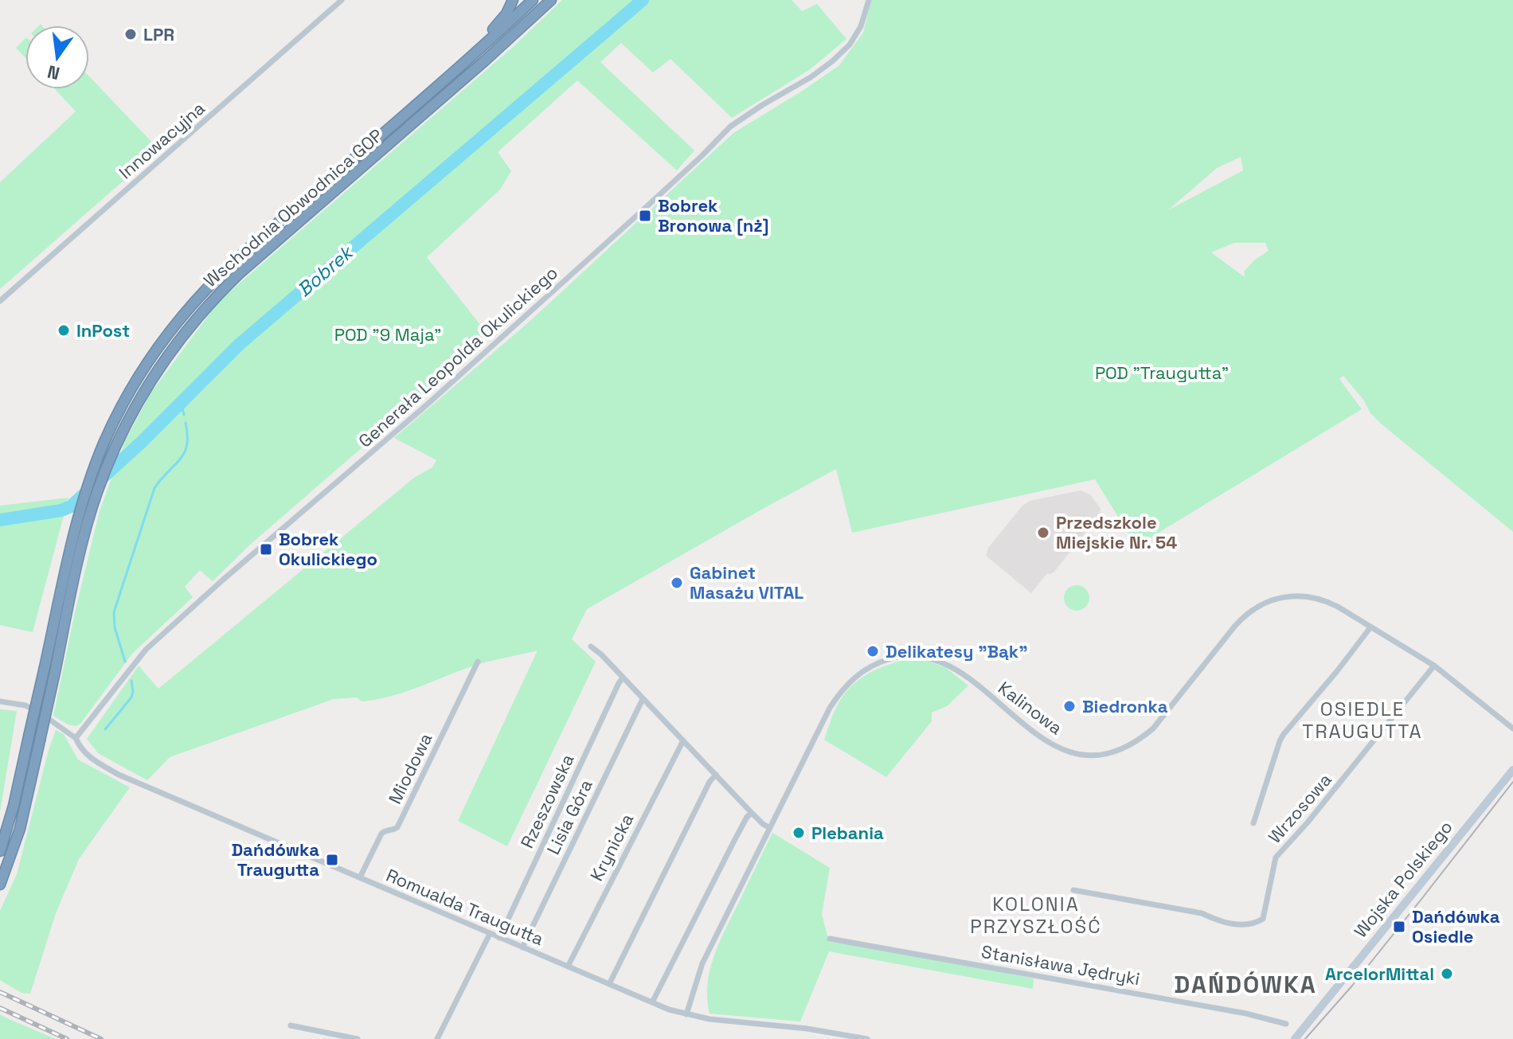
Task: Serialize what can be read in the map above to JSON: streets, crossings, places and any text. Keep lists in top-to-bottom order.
{
  "streets": {
    "highway": ["Wschodnia Obwodnica GOP"],
    "main road": ["Wojska Polskiego"],
    "street": [
      "Innowacyjna",
      "Generała Leopolda Okulickiego",
      "Kalinowa",
      "Miodowa",
      "Rzeszowska",
      "Wrzosowa",
      "Lisia Góra",
      "Krynicka",
      "Romualda Traugutta",
      "Stanisława Jędryki"
    ]
  },
  "crossings": [
    ["Generała Leopolda Okulickiego", "Romualda Traugutta"],
    ["Kalinowa", "Wrzosowa"],
    ["Kalinowa", "Romualda Traugutta"],
    ["Miodowa", "Romualda Traugutta"],
    ["Rzeszowska", "Romualda Traugutta"],
    ["Lisia Góra", "Romualda Traugutta"],
    ["Krynicka", "Romualda Traugutta"]
  ],
  "districts": ["OSIEDLE TRAUGUTTA", "KOLONIA PRZYSZŁOŚĆ", "DAŃDÓWKA"],
  "water": ["Bobrek"],
  "parks": ["POD \"9 Maja\"", "POD \"Traugutta\""],
  "places": {
    "other": [
      "LPR",
      "InPost",
      "Przedszkole Miejskie Nr. 54",
      "Gabinet Masażu VITAL",
      "Delikatesy \"Bąk\"",
      "Biedronka",
      "Plebania",
      "ArcelorMittal"
    ],
    "transit": [
      "Bobrek Bronowa [nż]",
      "Bobrek Okulickiego",
      "Dańdówka Traugutta",
      "Dańdówka Osiedle"
    ]
  },
  "north": "bottom"
}
